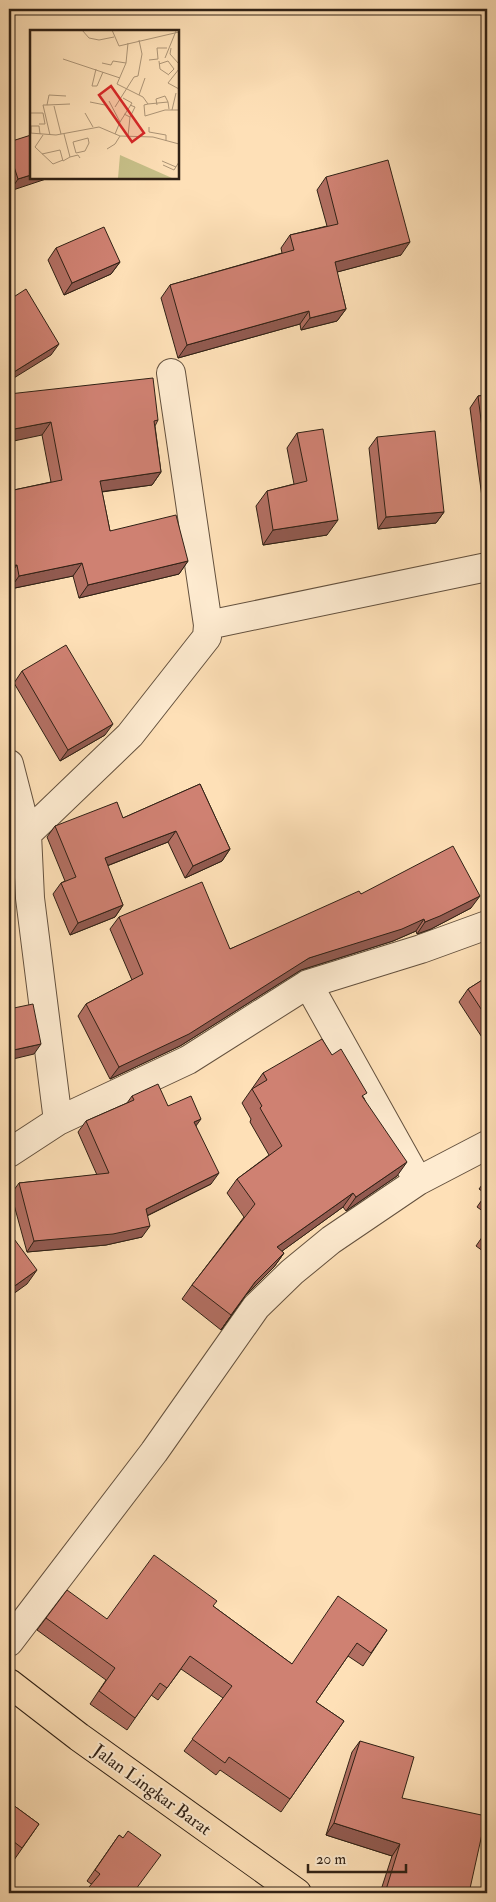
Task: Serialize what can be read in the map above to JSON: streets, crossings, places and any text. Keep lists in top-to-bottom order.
{
  "streets": {
    "highway": ["Jalan Lingkar Barat"]
  },
  "scale_bar": "20 m"
}
